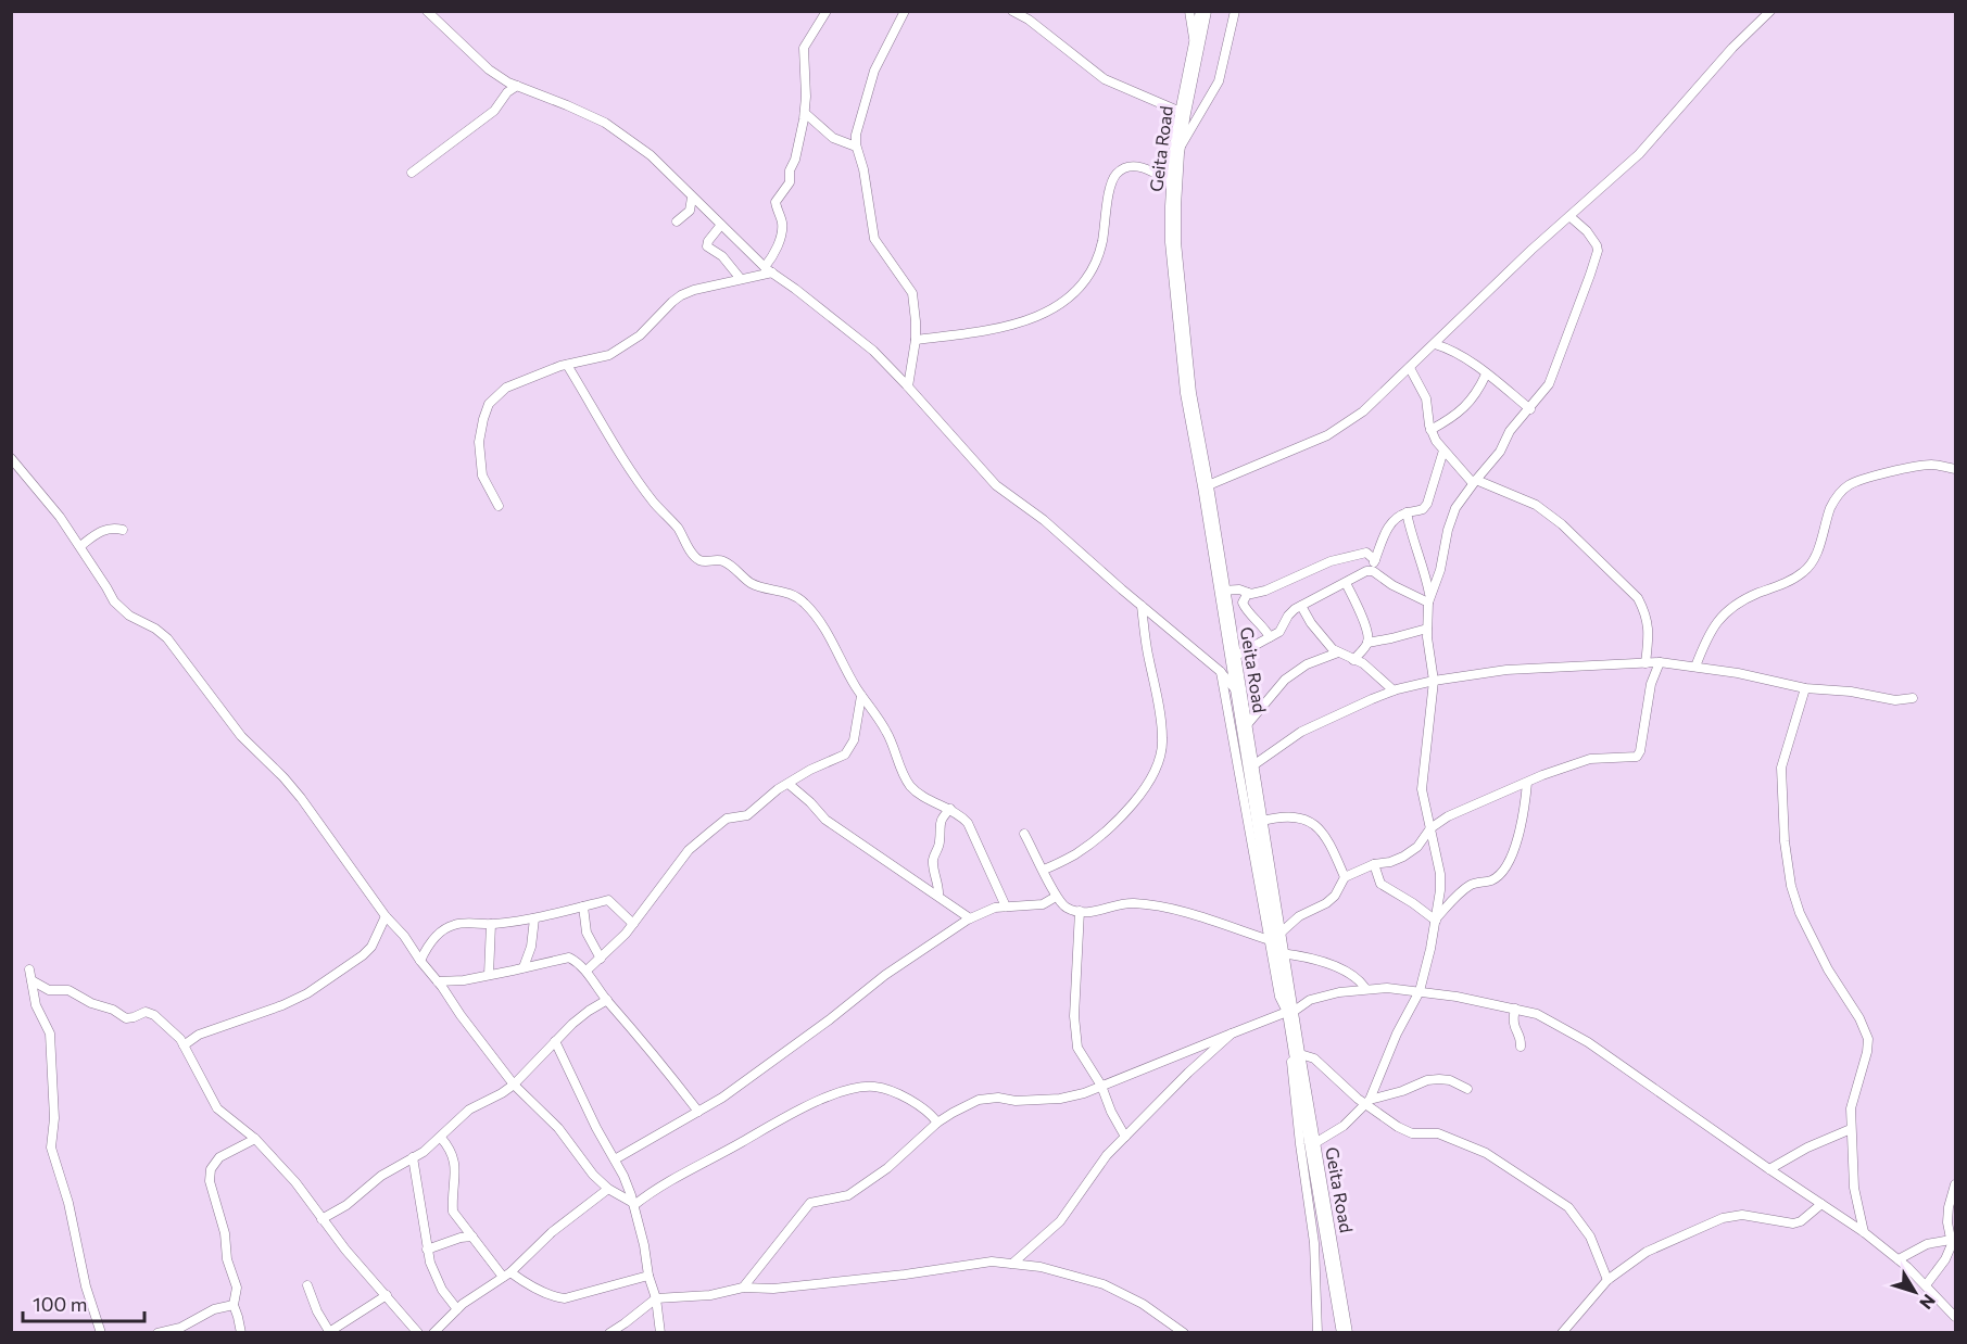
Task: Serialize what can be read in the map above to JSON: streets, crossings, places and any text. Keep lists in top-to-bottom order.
{
  "streets": {
    "highway": ["Geita Road"]
  },
  "scale_bar": "100 m",
  "north": "bottom right"
}
